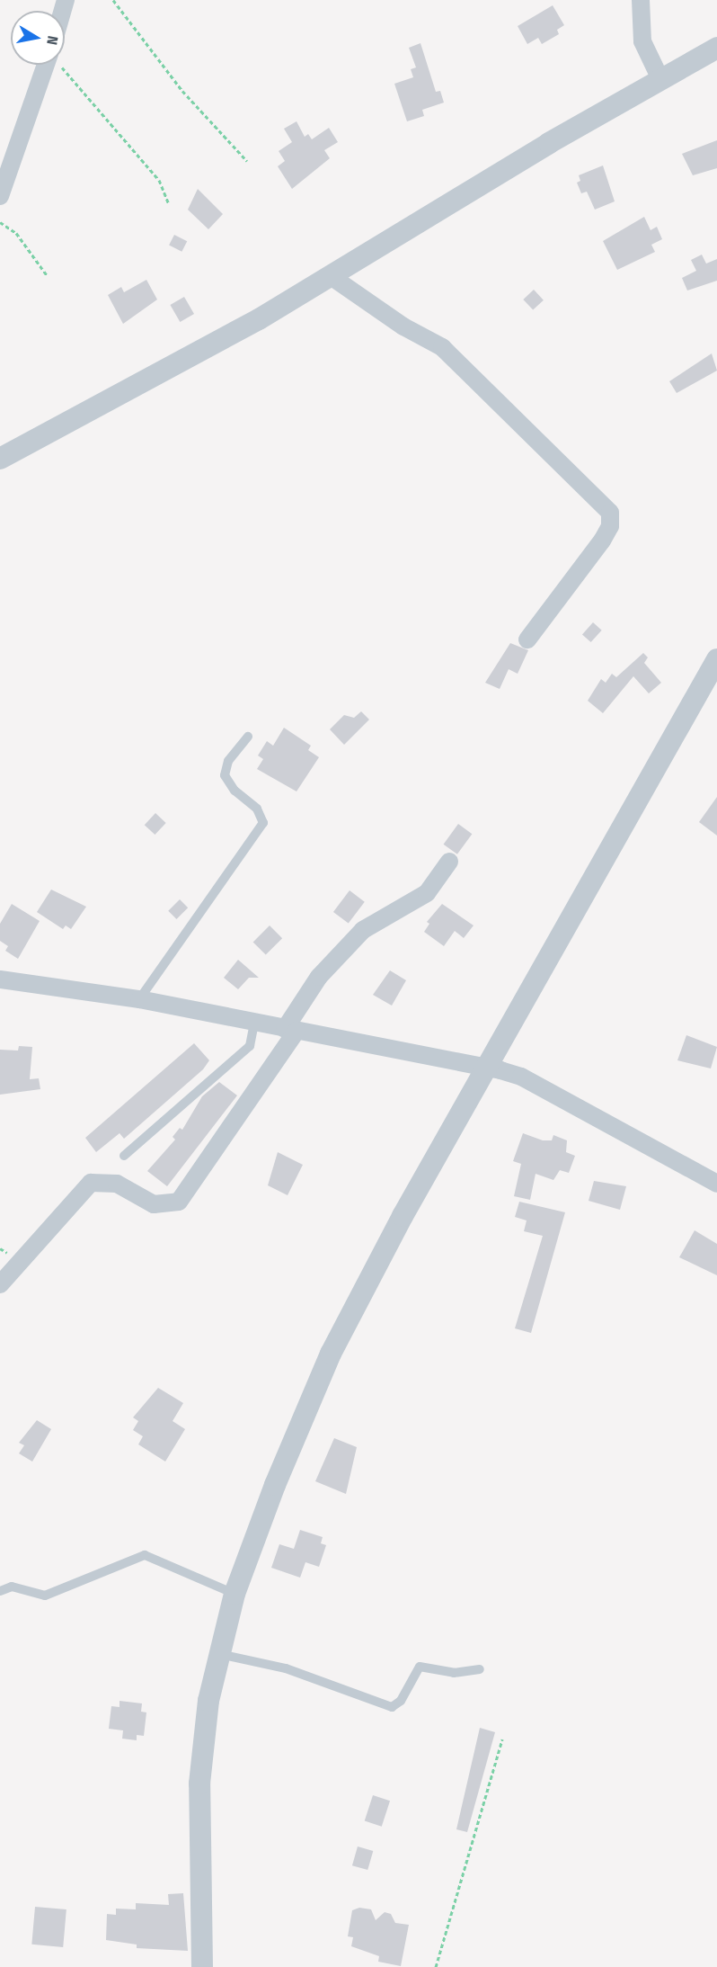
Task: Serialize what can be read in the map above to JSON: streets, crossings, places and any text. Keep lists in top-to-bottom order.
{
  "north": "right"
}
